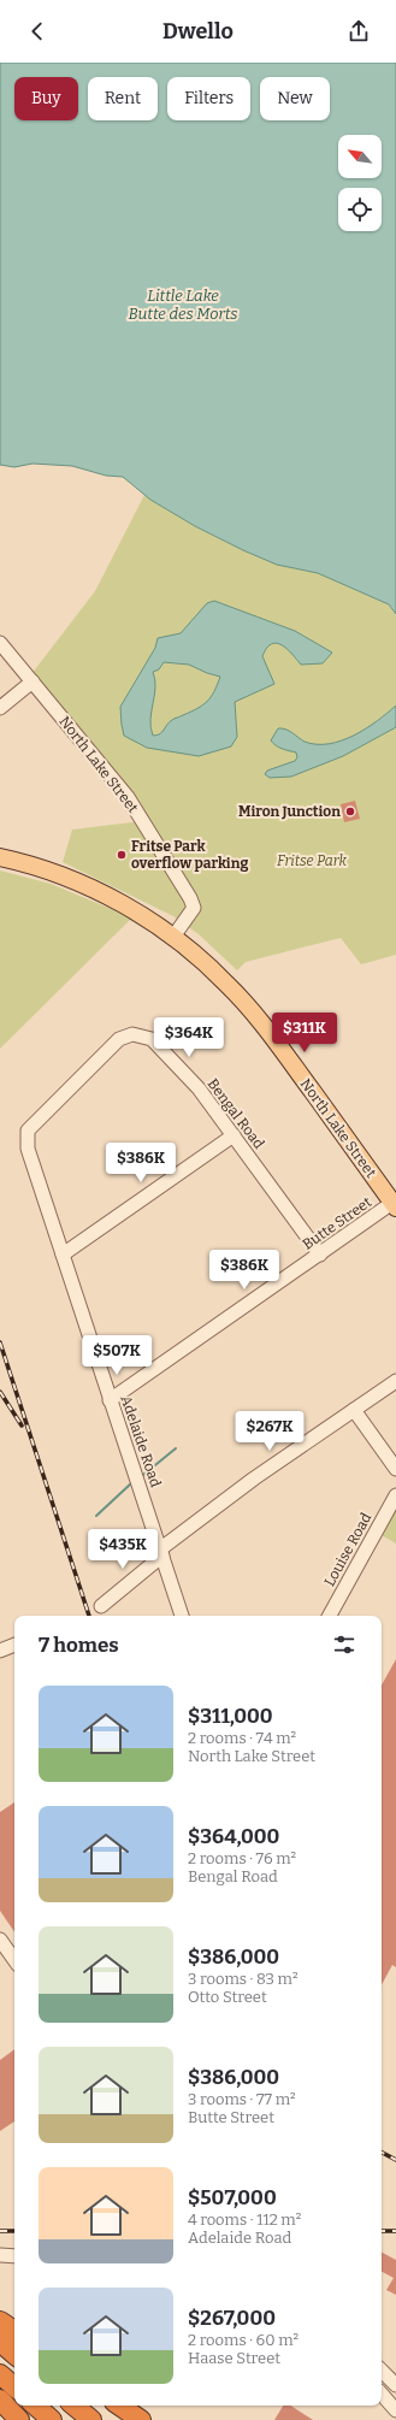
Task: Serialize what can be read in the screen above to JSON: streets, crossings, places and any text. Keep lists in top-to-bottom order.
{
  "streets": {
    "main road": ["North Lake Street"],
    "street": [
      "Bengal Road",
      "Butte Street",
      "Adelaide Road",
      "Louise Road"
    ]
  },
  "crossings": [
    ["North Lake Street", "Butte Street"],
    ["Bengal Road", "Butte Street"],
    ["Bengal Road", "Adelaide Road"],
    ["Butte Street", "Adelaide Road"]
  ],
  "water": ["Little Lake Butte des Morts"],
  "parks": ["Fritse Park"],
  "places": ["Miron Junction", "Fritse Park overflow parking"],
  "north": "top left",
  "page": {
    "header": "Dwello",
    "chip": [
      "Buy",
      "Rent",
      "Filters",
      "New"
    ],
    "price": [
      "$311K",
      "$364K",
      "$386K",
      "$386K",
      "$507K",
      "$267K",
      "$435K"
    ],
    "heading": "7 homes",
    "list": [
      {
        "name": "$311,000",
        "note": "2 rooms · 74 m² · North Lake Street"
      },
      {
        "name": "$364,000",
        "note": "2 rooms · 76 m² · Bengal Road"
      },
      {
        "name": "$386,000",
        "note": "3 rooms · 83 m² · Otto Street"
      },
      {
        "name": "$386,000",
        "note": "3 rooms · 77 m² · Butte Street"
      },
      {
        "name": "$507,000",
        "note": "4 rooms · 112 m² · Adelaide Road"
      },
      {
        "name": "$267,000",
        "note": "2 rooms · 60 m² · Haase Street"
      }
    ]
  }
}
